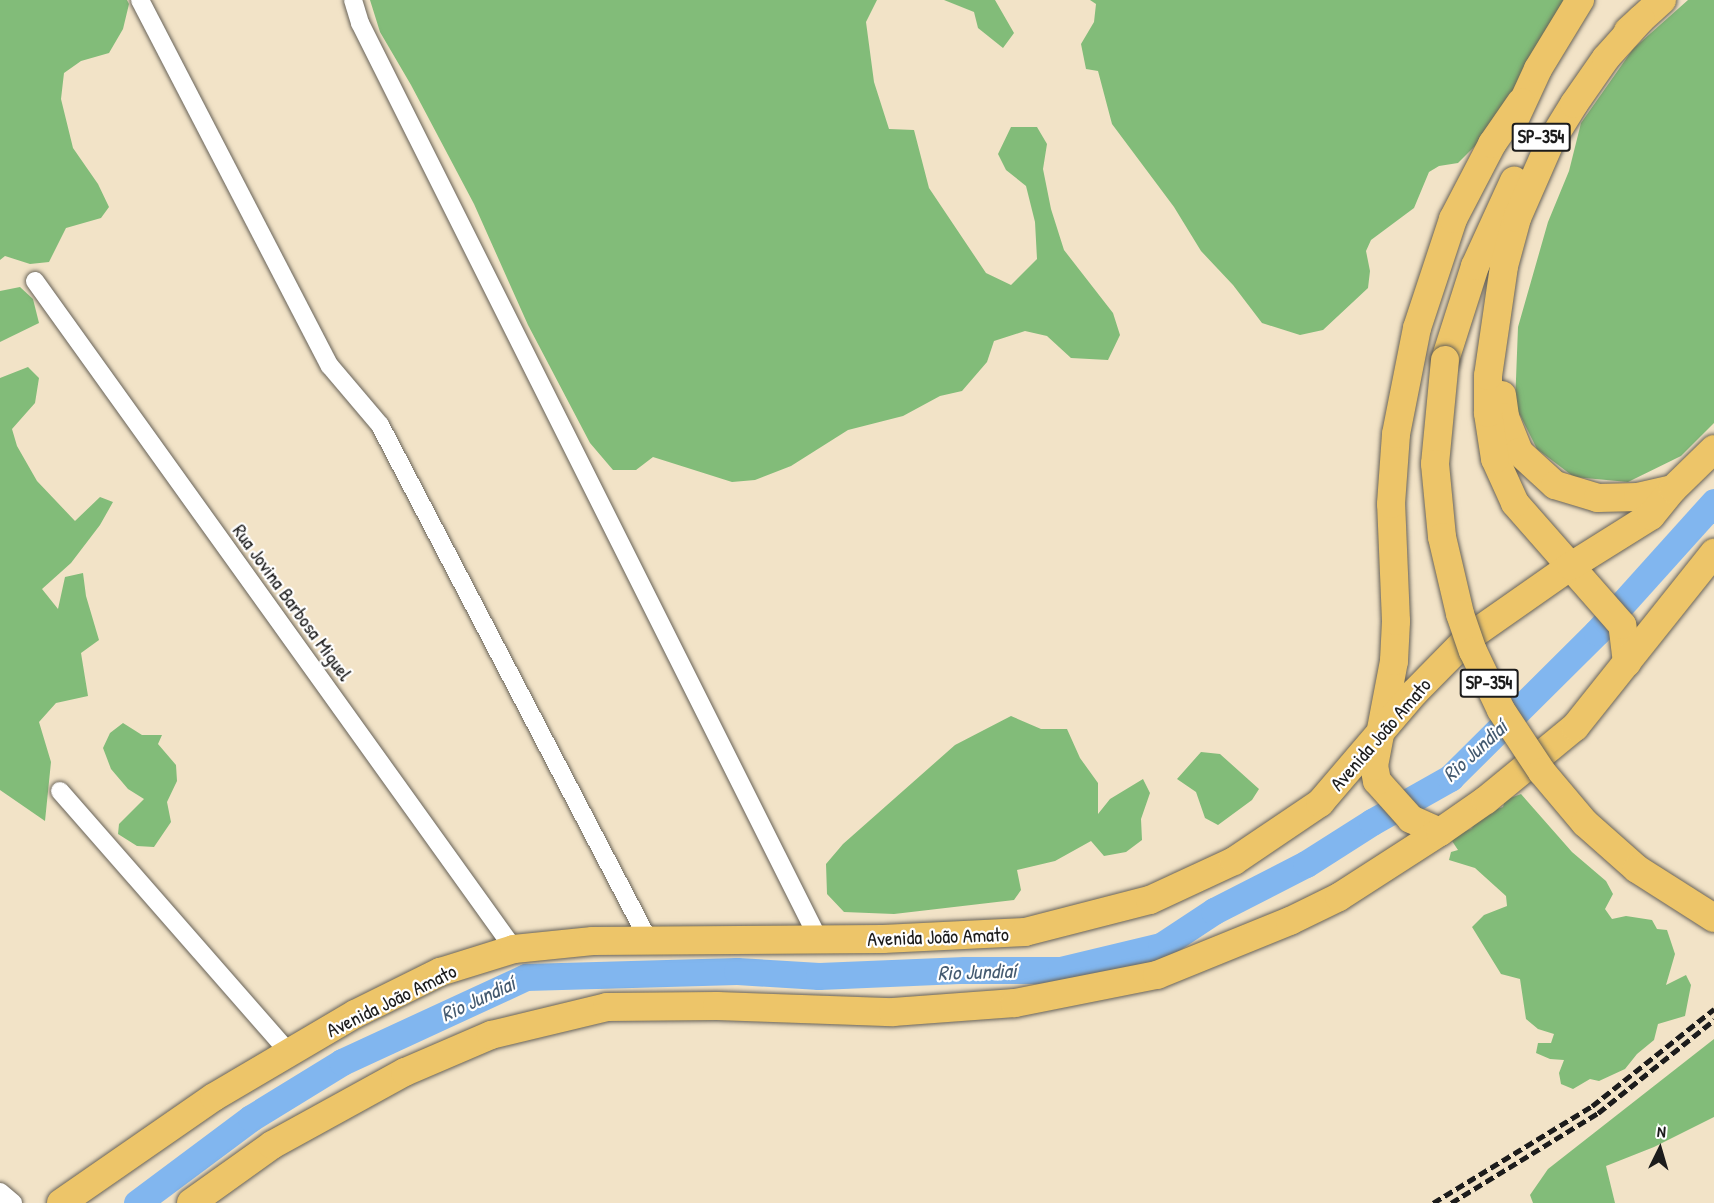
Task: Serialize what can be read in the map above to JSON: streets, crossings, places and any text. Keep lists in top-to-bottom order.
{
  "streets": {
    "main road": ["SP-354", "Avenida João Amato"],
    "street": ["Rua Jovina Barbosa Miguel"]
  },
  "crossings": [
    ["Rua Jovina Barbosa Miguel", "Avenida João Amato"]
  ],
  "water": ["Rio Jundiaí"],
  "north": "top"
}
